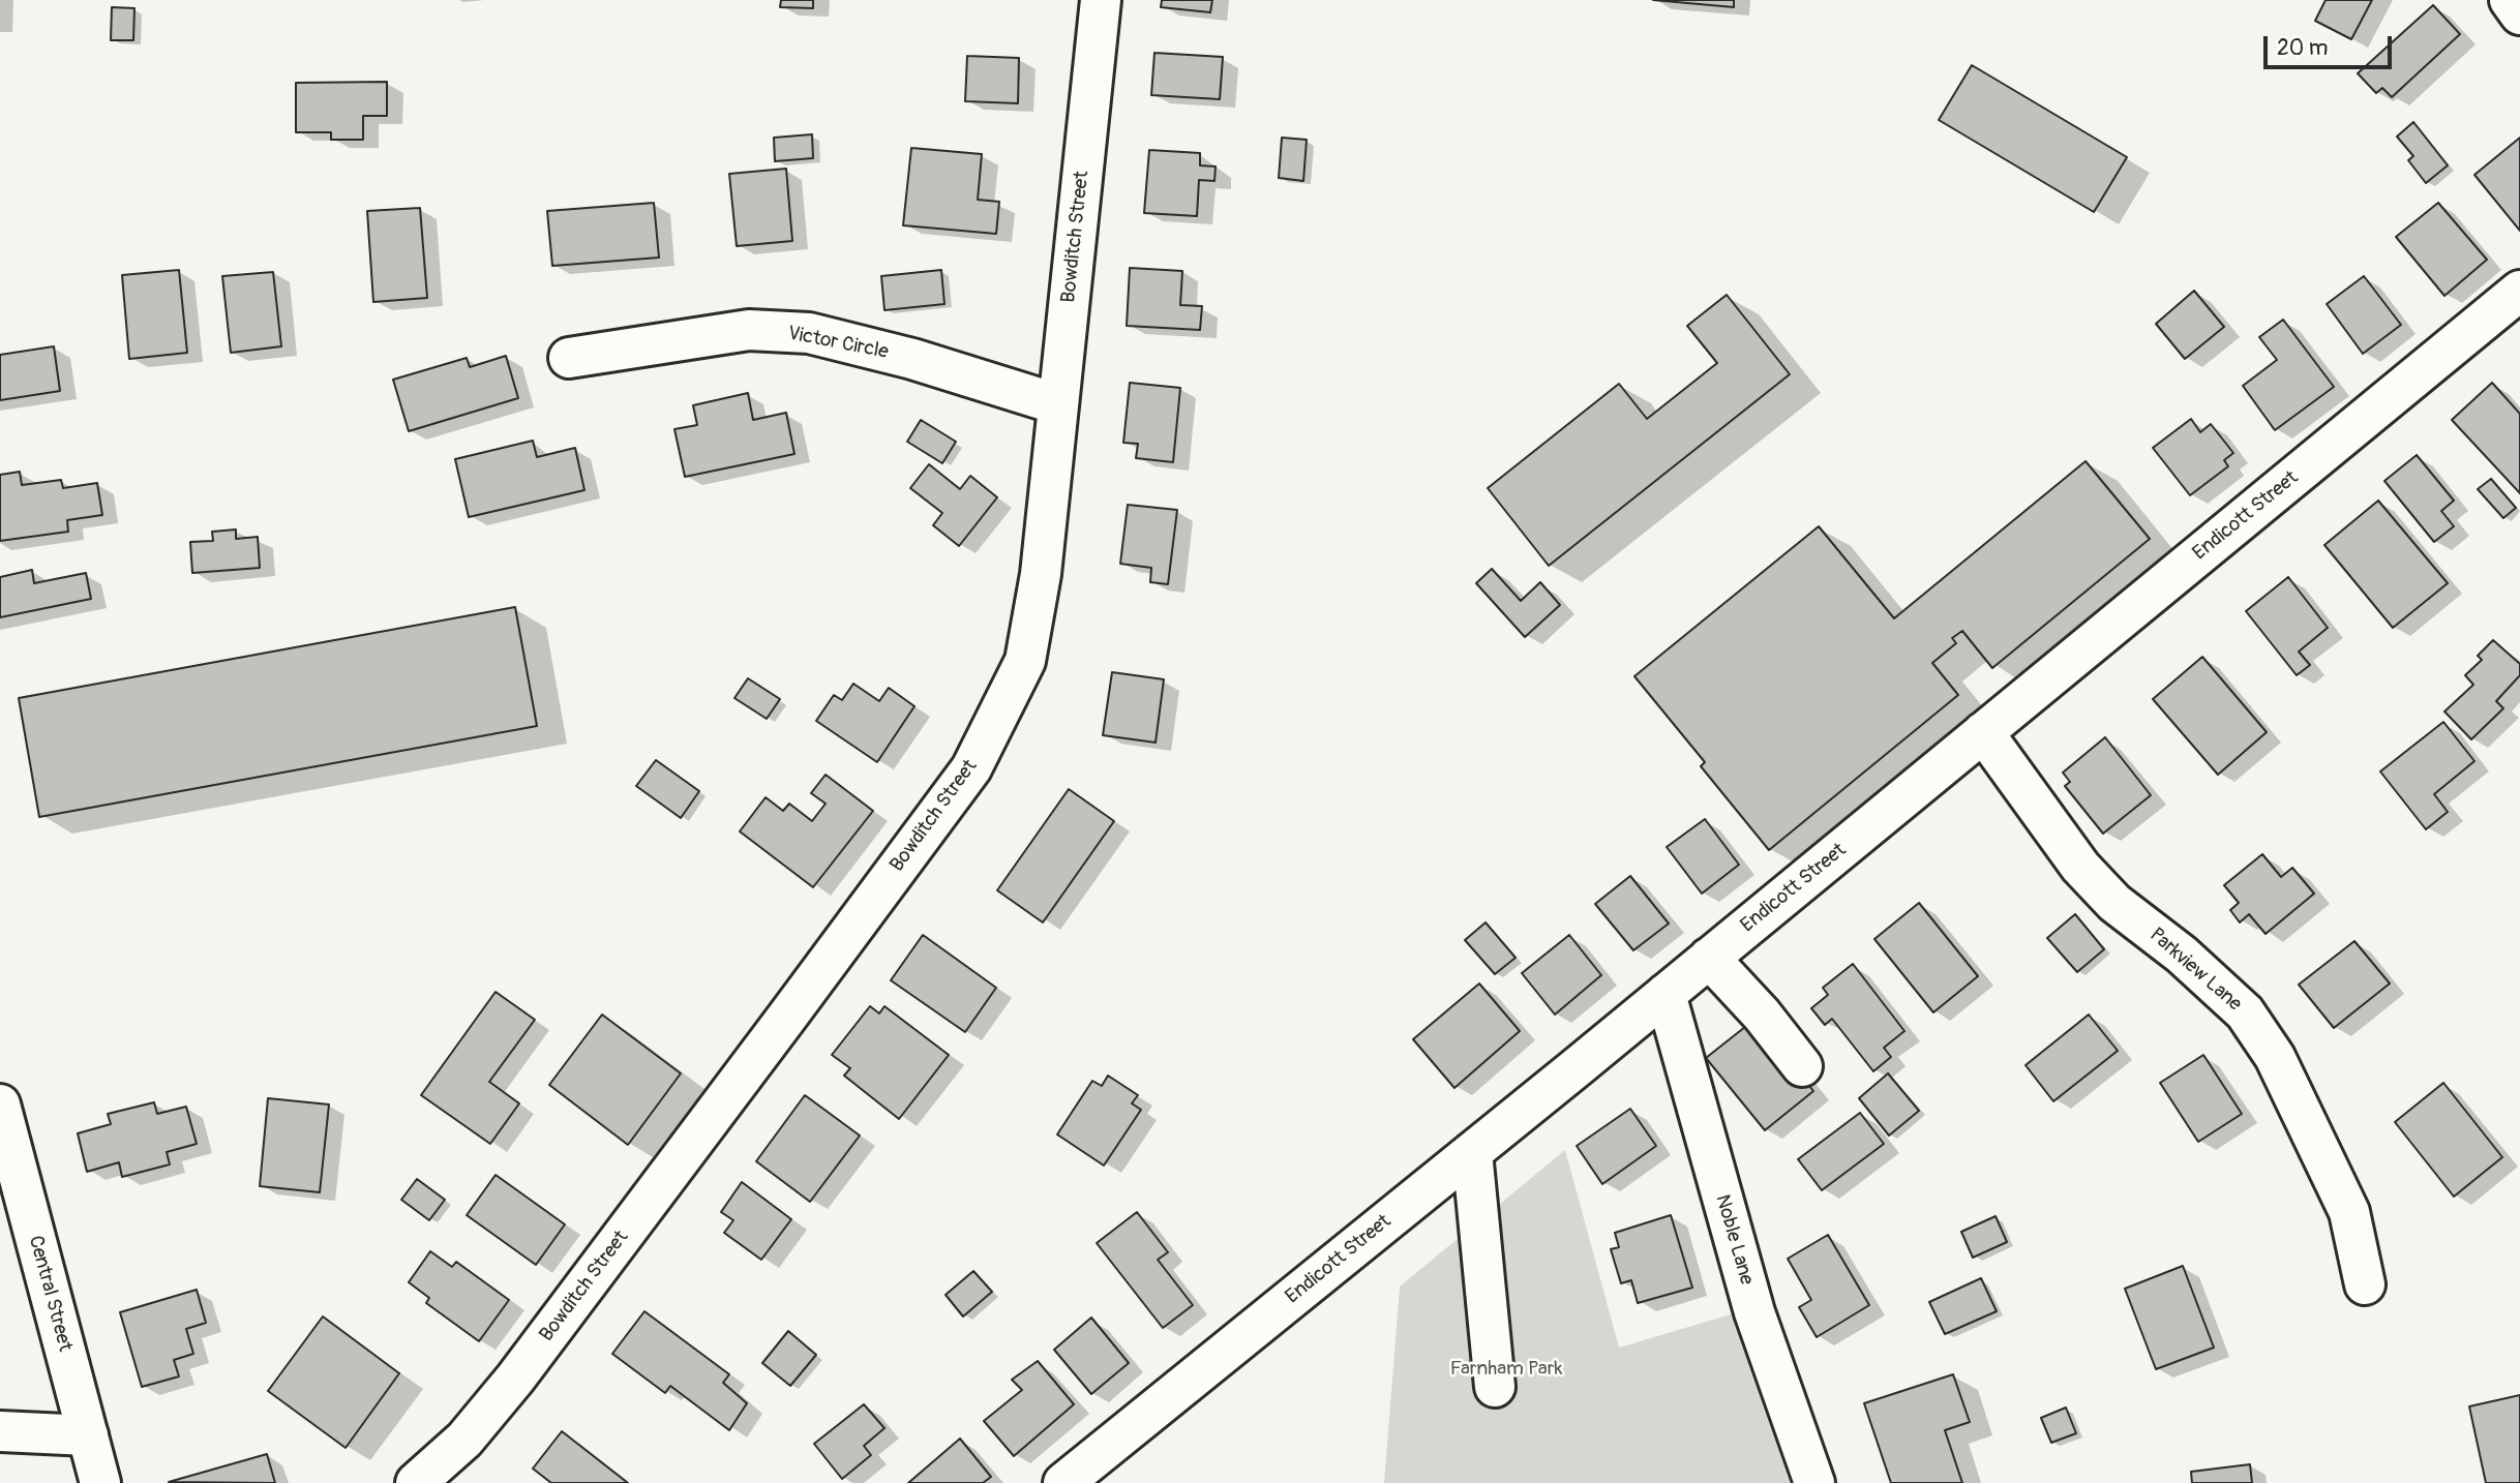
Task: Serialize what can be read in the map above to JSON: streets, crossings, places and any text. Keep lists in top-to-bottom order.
{
  "streets": {
    "street": [
      "Bowditch Street",
      "Victor Circle",
      "Endicott Street",
      "Parkview Lane",
      "Noble Lane",
      "Central Street"
    ]
  },
  "crossings": [
    ["Bowditch Street", "Victor Circle"],
    ["Endicott Street", "Parkview Lane"],
    ["Endicott Street", "Noble Lane"]
  ],
  "parks": ["Farnham Park"],
  "scale_bar": "20 m"
}
